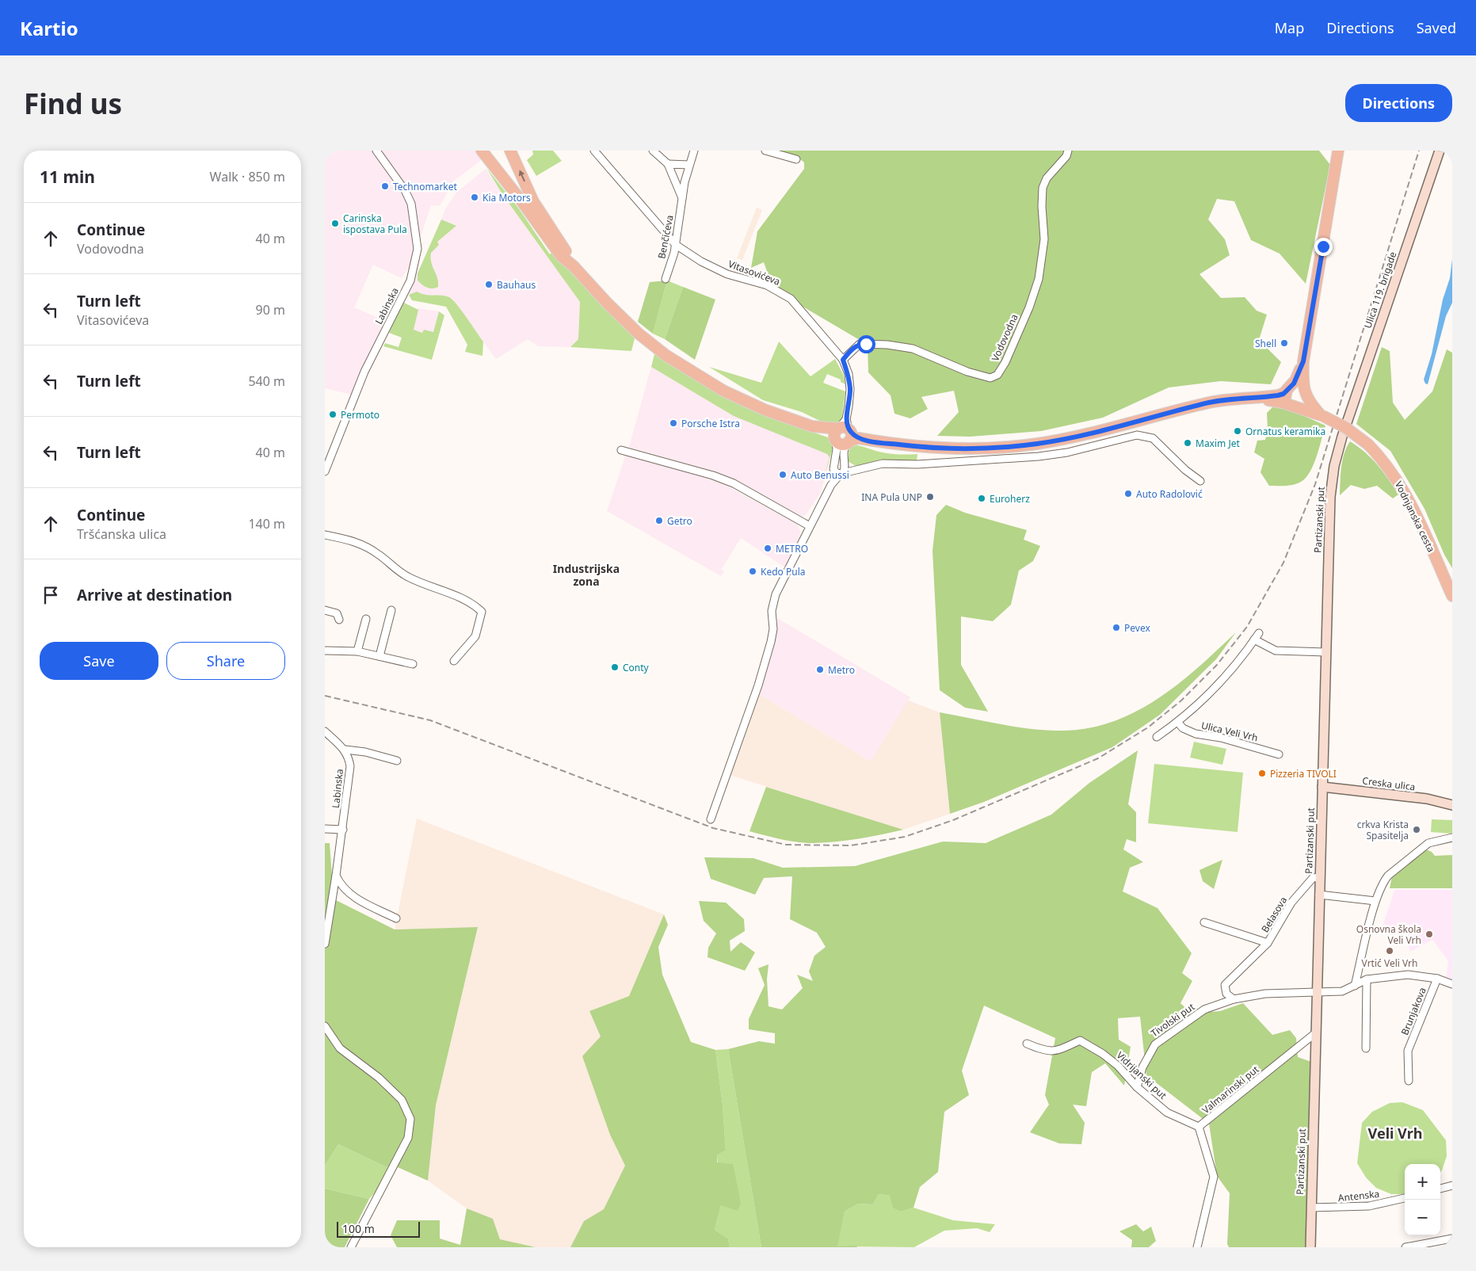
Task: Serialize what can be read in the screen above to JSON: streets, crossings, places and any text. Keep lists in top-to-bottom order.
{
  "streets": {
    "main road": [
      "Ulica 119. brigade",
      "Vodnjanska cesta",
      "Partizanski put",
      "Creska ulica"
    ],
    "street": [
      "Benčićeva",
      "Vitasovićeva",
      "Labinska",
      "Vodovodna",
      "Ulica Veli Vrh",
      "Belasova",
      "Brunjakova",
      "Tivolski put",
      "Vidrijanski put",
      "Valmarinski put",
      "Antenska"
    ]
  },
  "crossings": [
    ["Benčićeva", "Vitasovićeva"],
    ["Vitasovićeva", "Vodovodna"],
    ["Ulica 119. brigade", "Partizanski put"],
    ["Partizanski put", "Creska ulica"],
    ["Partizanski put", "Belasova"],
    ["Partizanski put", "Brunjakova"],
    ["Partizanski put", "Tivolski put"],
    ["Partizanski put", "Valmarinski put"],
    ["Partizanski put", "Antenska"],
    ["Belasova", "Tivolski put"],
    ["Brunjakova", "Tivolski put"],
    ["Tivolski put", "Vidrijanski put"],
    ["Vidrijanski put", "Valmarinski put"]
  ],
  "districts": ["Industrijska zona", "Veli Vrh"],
  "places": [
    "Technomarket",
    "Kia Motors",
    "Carinska ispostava Pula",
    "Bauhaus",
    "Shell",
    "Permoto",
    "Porsche Istra",
    "Ornatus keramika",
    "Maxim Jet",
    "Auto Benussi",
    "Auto Radolović",
    "INA Pula UNP",
    "Euroherz",
    "Getro",
    "METRO",
    "Kedo Pula",
    "Pevex",
    "Conty",
    "Metro",
    "Pizzeria TIVOLI",
    "crkva Krista Spasitelja",
    "Osnovna škola Veli Vrh",
    "Vrtić Veli Vrh"
  ],
  "scale_bar": "100 m",
  "page": {
    "header": "Kartio",
    "nav": ["Map", "Directions", "Saved"],
    "buttons": [
      "Directions",
      ["Save", "Share"]
    ],
    "title": "Find us",
    "heading": ["11 min", "Walk · 850 m"],
    "list": [
      ["Continue", "Vodovodna", "40 m"],
      ["Turn left", "Vitasovićeva", "90 m"],
      ["Turn left", "540 m"],
      ["Turn left", "40 m"],
      ["Continue", "Tršćanska ulica", "140 m"],
      "Arrive at destination"
    ],
    "map_buttons": ["+", "−"],
    "scale": "100 m"
  }
}
